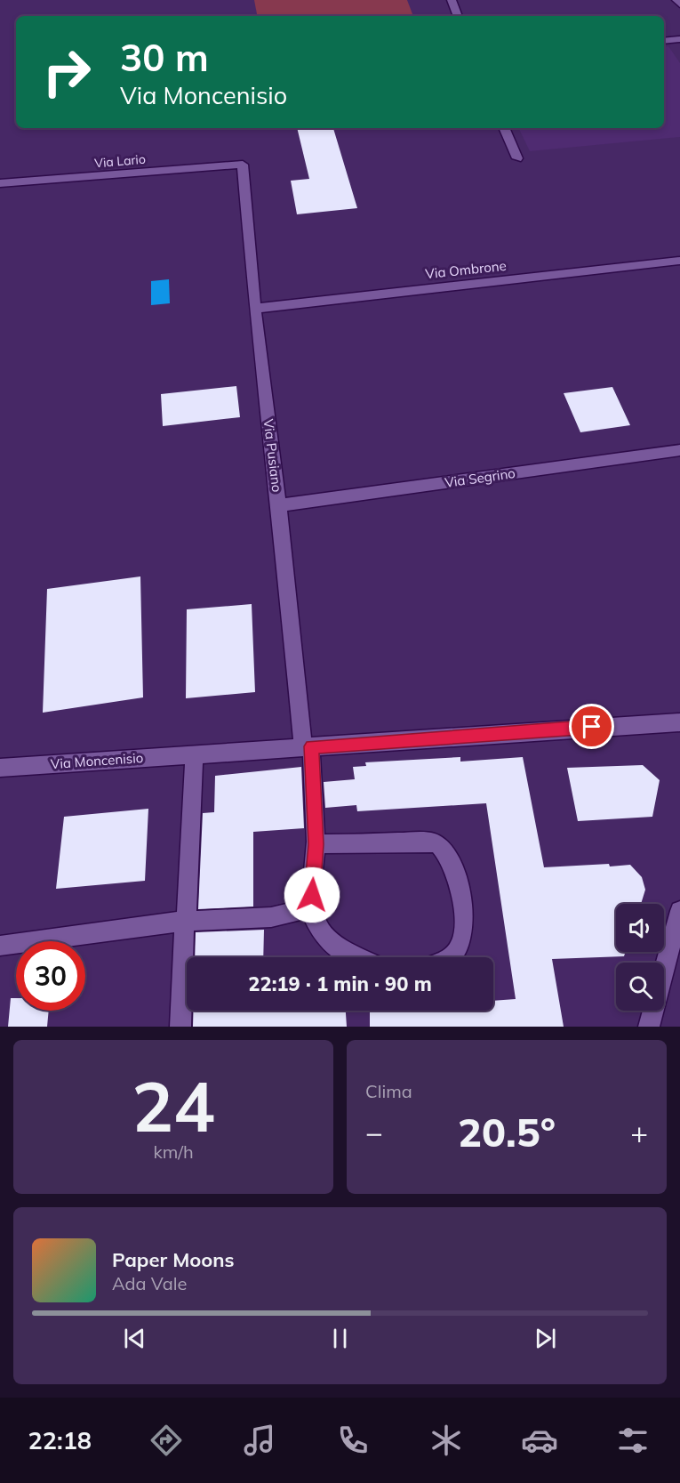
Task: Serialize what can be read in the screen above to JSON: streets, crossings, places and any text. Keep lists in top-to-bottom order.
{
  "streets": {
    "street": [
      "Via Lario",
      "Via Ombrone",
      "Via Pusiano",
      "Via Segrino",
      "Via Moncenisio"
    ]
  },
  "crossings": [
    ["Via Lario", "Via Pusiano"],
    ["Via Ombrone", "Via Pusiano"],
    ["Via Pusiano", "Via Segrino"],
    ["Via Pusiano", "Via Moncenisio"]
  ],
  "page": {
    "turn": ["30 m", "Via Moncenisio"],
    "limit": "30",
    "trip": "22:19 · 1 min · 90 m",
    "tile": [
      ["24", "km/h"],
      "Clima"
    ],
    "heat": ["−", "20.5°", "+"],
    "song": ["Paper Moons", "Ada Vale"],
    "tabs": "22:18"
  }
}
